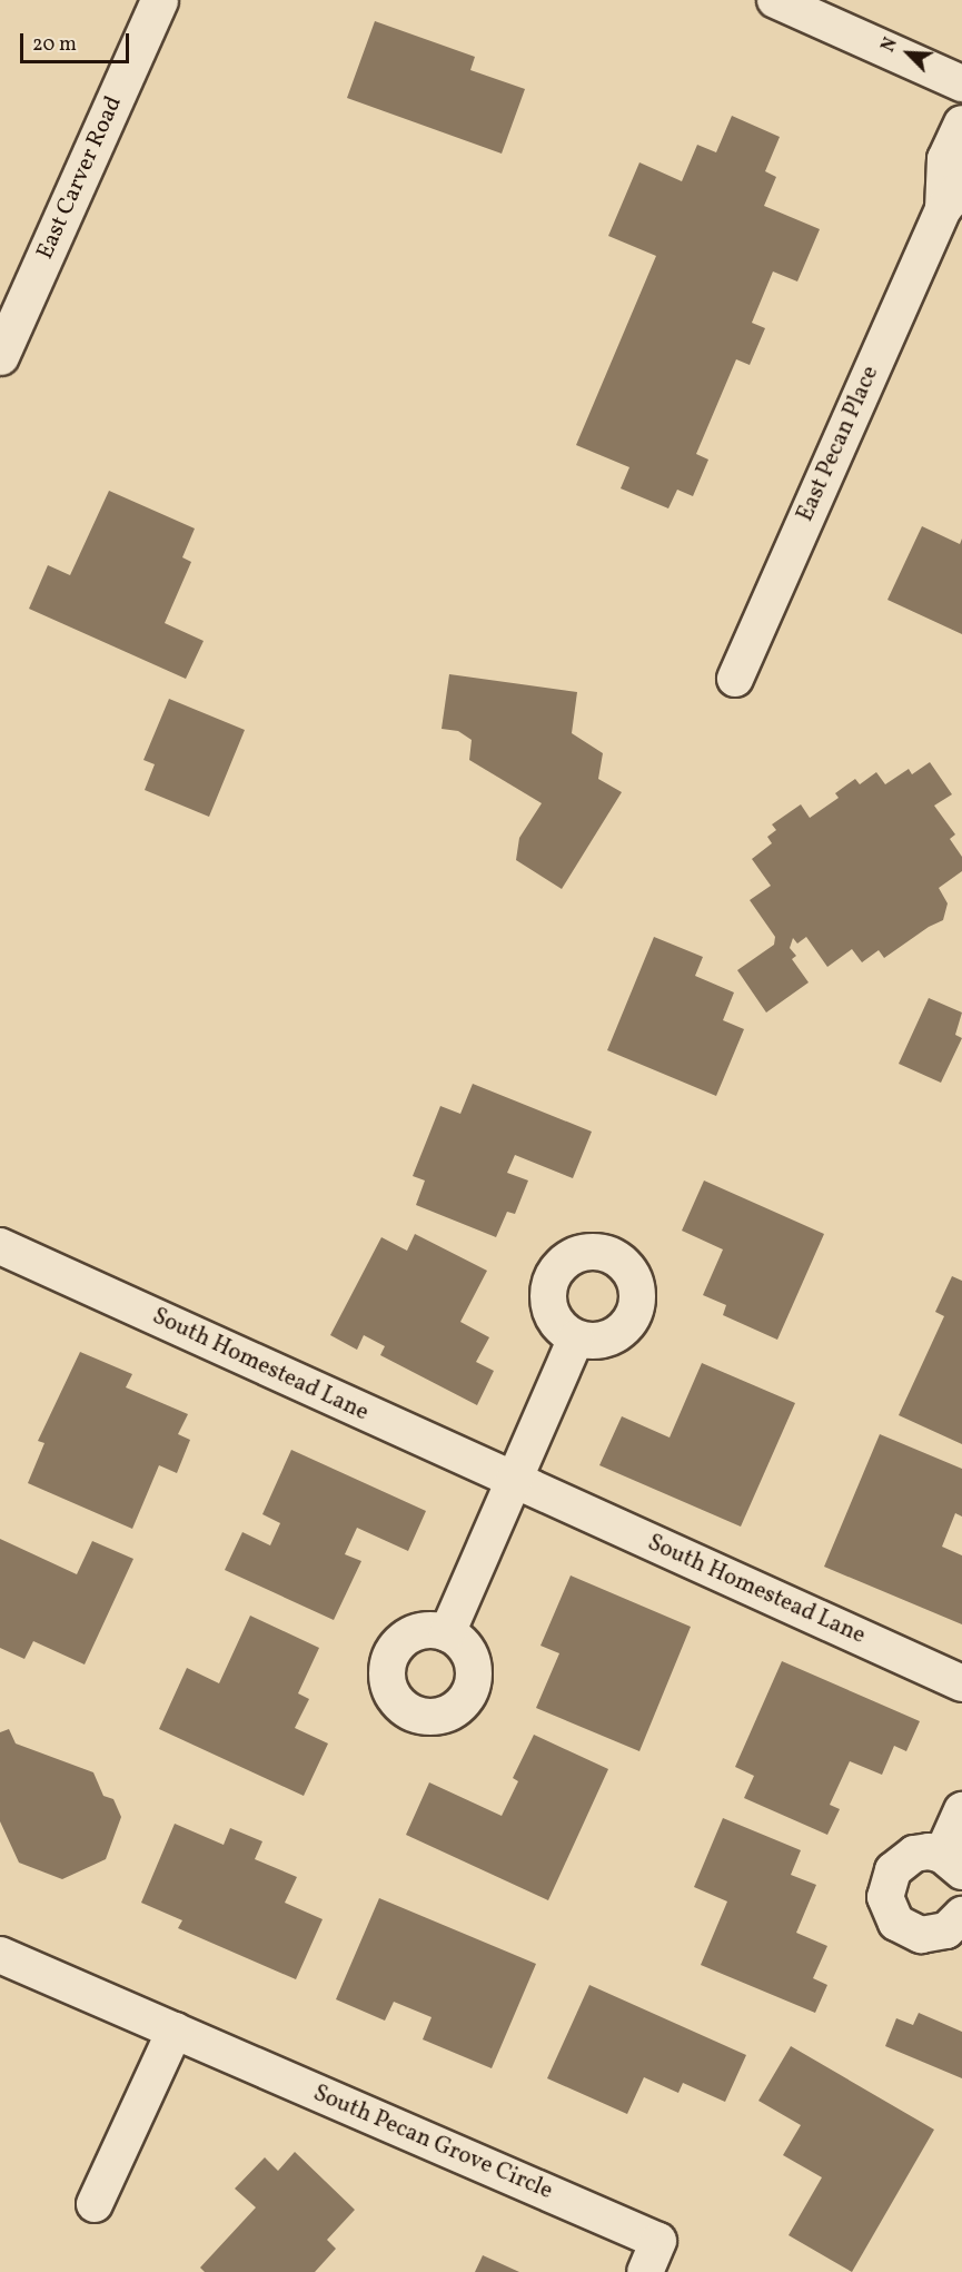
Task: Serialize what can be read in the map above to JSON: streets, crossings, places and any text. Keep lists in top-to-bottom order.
{
  "streets": {
    "street": [
      "East Carver Road",
      "East Pecan Place",
      "South Homestead Lane",
      "South Pecan Grove Circle"
    ]
  },
  "scale_bar": "20 m",
  "north": "top left"
}
